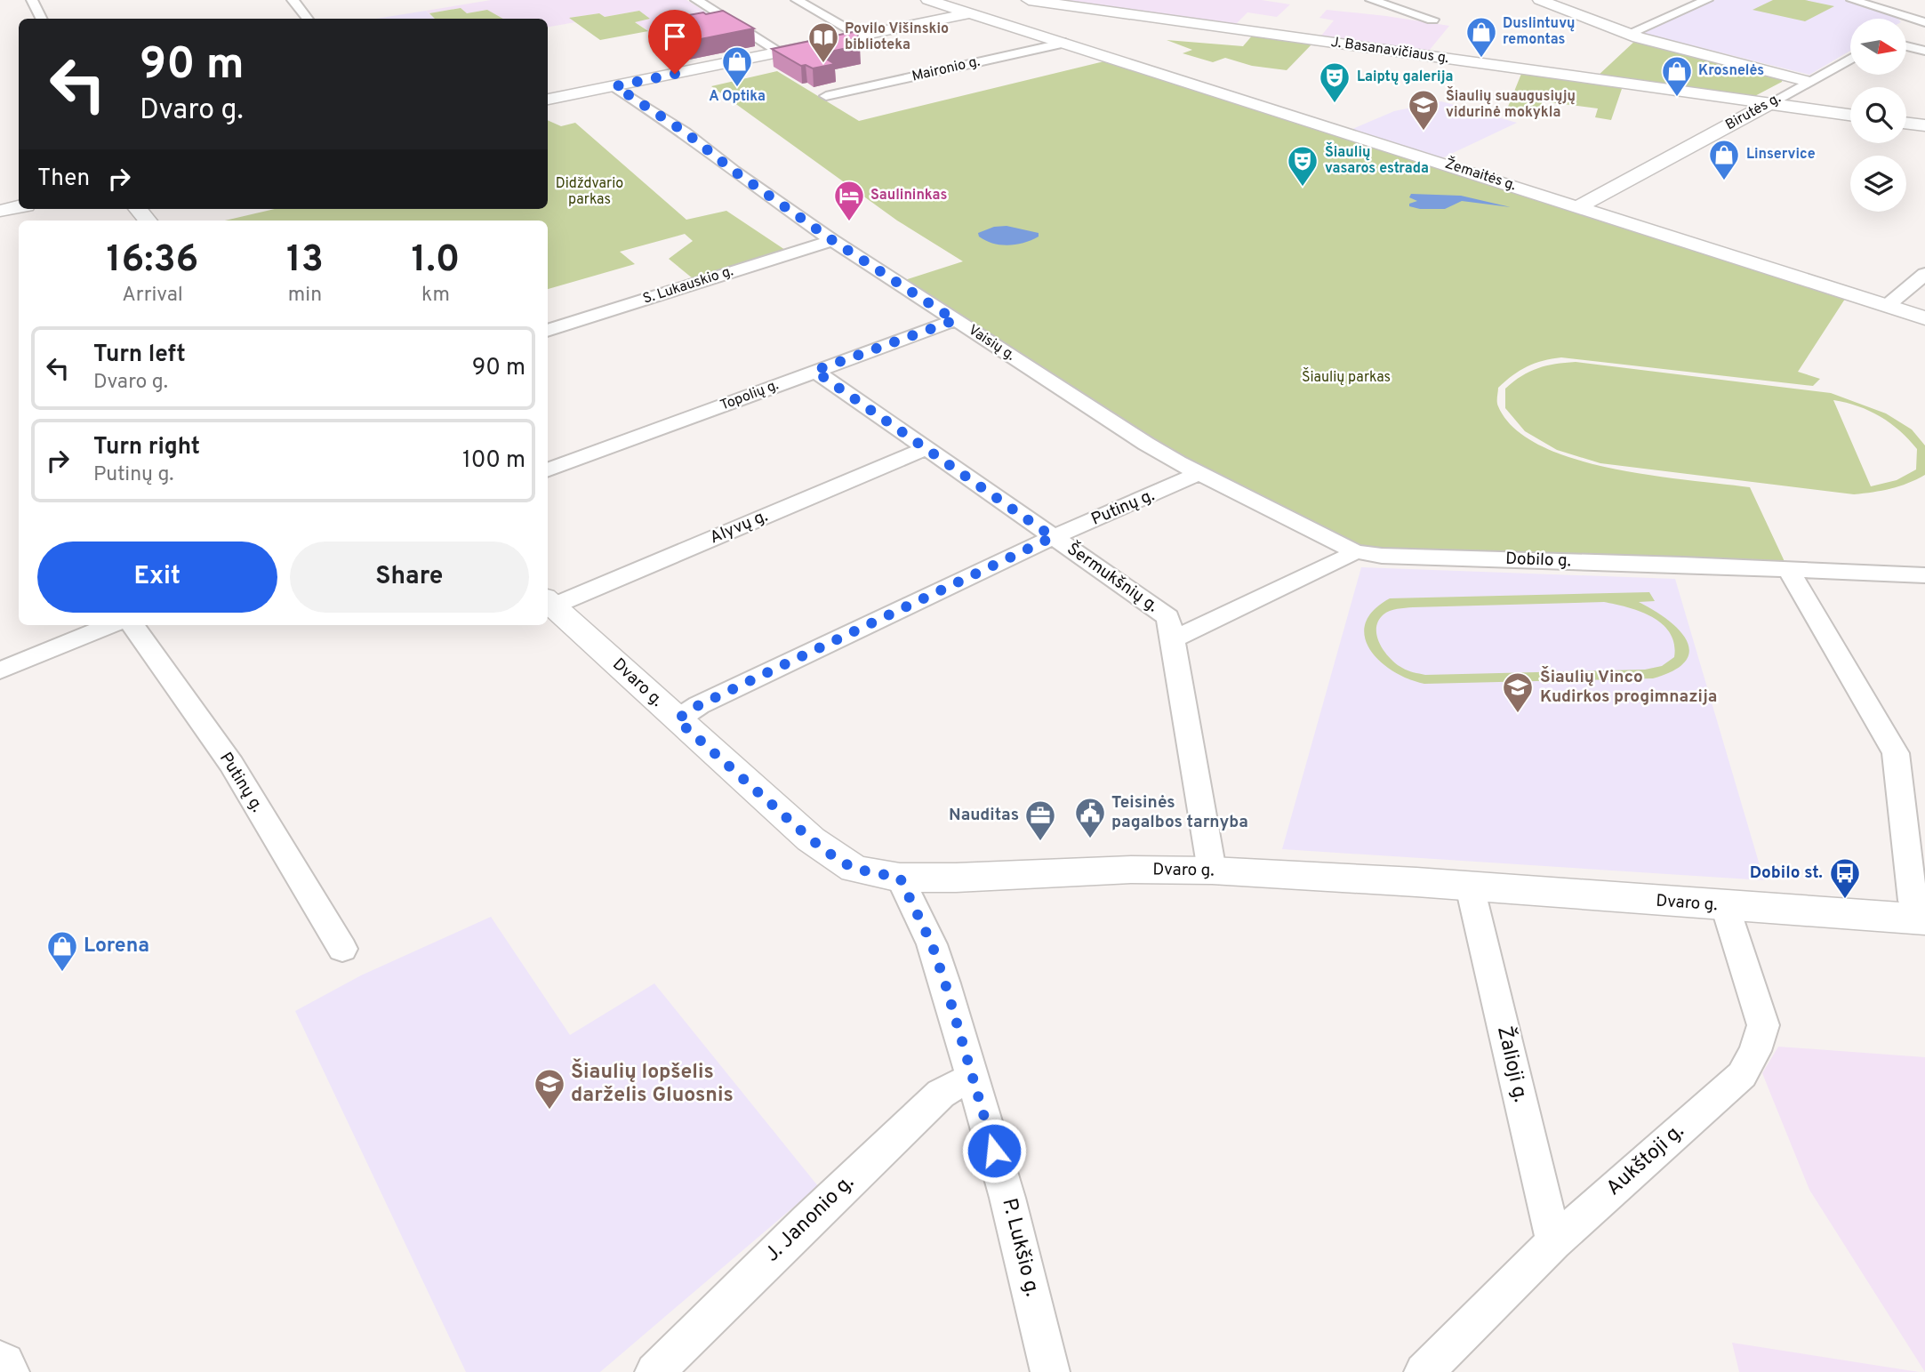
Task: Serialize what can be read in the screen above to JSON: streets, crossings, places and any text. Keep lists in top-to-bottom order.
{
  "streets": {
    "main road": [
      "J. Basanavičiaus g.",
      "Birutės g.",
      "Žemaitės g.",
      "Dvaro g."
    ],
    "street": [
      "Maironio g.",
      "S. Lukauskio g.",
      "Vaisių g.",
      "Topolių g.",
      "Putinų g.",
      "Alyvų g.",
      "Dobilo g.",
      "Šermukšnių g.",
      "Žalioji g.",
      "Aukštoji g.",
      "J. Janonio g.",
      "P. Lukšio g."
    ]
  },
  "crossings": [
    ["J. Basanavičiaus g.", "Birutės g."],
    ["J. Basanavičiaus g.", "Žemaitės g."],
    ["J. Basanavičiaus g.", "Vaisių g."],
    ["Maironio g.", "Žemaitės g."],
    ["Birutės g.", "Žemaitės g."],
    ["S. Lukauskio g.", "Vaisių g."],
    ["Vaisių g.", "Topolių g."],
    ["Vaisių g.", "Putinų g."],
    ["Vaisių g.", "Dobilo g."],
    ["Topolių g.", "Šermukšnių g."],
    ["Putinų g.", "Šermukšnių g."],
    ["Putinų g.", "Dvaro g."],
    ["Alyvų g.", "Šermukšnių g."],
    ["Alyvų g.", "Dvaro g."],
    ["Šermukšnių g.", "Dvaro g."],
    ["Dvaro g.", "Žalioji g."],
    ["Dvaro g.", "Aukštoji g."],
    ["Dvaro g.", "P. Lukšio g."],
    ["Žalioji g.", "Aukštoji g."],
    ["J. Janonio g.", "P. Lukšio g."]
  ],
  "parks": ["Didždvario parkas", "Šiaulių parkas"],
  "places": {
    "shop": [
      "Duslintuvų remontas",
      "A Optika",
      "Krosnelės",
      "Linservice",
      "Lorena"
    ],
    "library": ["Povilo Višinskio biblioteka"],
    "theatre": ["Laiptų galerija", "Šiaulių vasaros estrada"],
    "school or university": ["Šiaulių suaugusiųjų vidurinė mokykla", "Šiaulių Vinco Kudirkos progimnazija", "Šiaulių lopšelis darželis Gluosnis"],
    "hotel": ["Saulininkas"],
    "public building": ["Teisinės pagalbos tarnyba"],
    "office": ["Nauditas"],
    "bus stop": ["Dobilo st."]
  },
  "north": "right",
  "page": {
    "turn": ["90 m", "Dvaro g."],
    "then": "Then",
    "eta": [
      "16:36",
      "Arrival",
      "13",
      "min",
      "1.0",
      "km"
    ],
    "list": [
      {
        "name": "Turn left",
        "note": "Dvaro g.",
        "value": "90 m"
      },
      {
        "name": "Turn right",
        "note": "Putinų g.",
        "value": "100 m"
      }
    ],
    "buttons": ["Exit", "Share"]
  }
}
